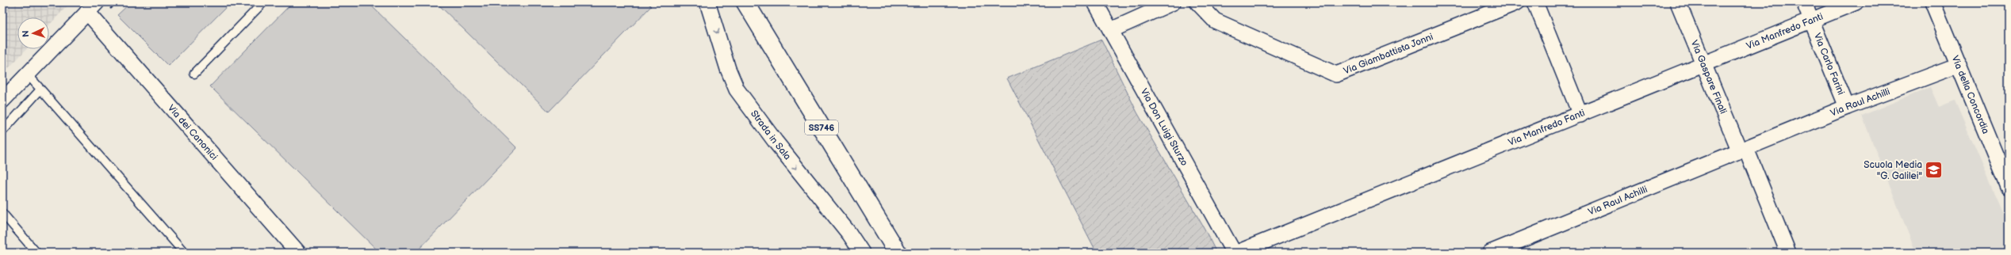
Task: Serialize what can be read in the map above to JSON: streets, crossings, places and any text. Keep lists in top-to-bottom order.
{
  "streets": {
    "main road": ["SS746"],
    "street": [
      "Via Manfredo Fanti",
      "Via Giambattista Jonni",
      "Via Carlo Farini",
      "Via Gaspare Finali",
      "Via della Concordia",
      "Via Raul Achilli",
      "Via Don Luigi Sturzo",
      "Via dei Canonici",
      "Strada in Sala"
    ]
  },
  "crossings": [
    ["Via Manfredo Fanti", "Via Carlo Farini"],
    ["Via Manfredo Fanti", "Via Gaspare Finali"],
    ["Via Carlo Farini", "Via Raul Achilli"],
    ["Via Gaspare Finali", "Via Raul Achilli"],
    ["Via della Concordia", "Via Raul Achilli"]
  ],
  "one_way": ["Strada in Sala"],
  "places": {
    "school or university": ["Scuola Media \"G. Galilei\""]
  },
  "north": "left"
}
